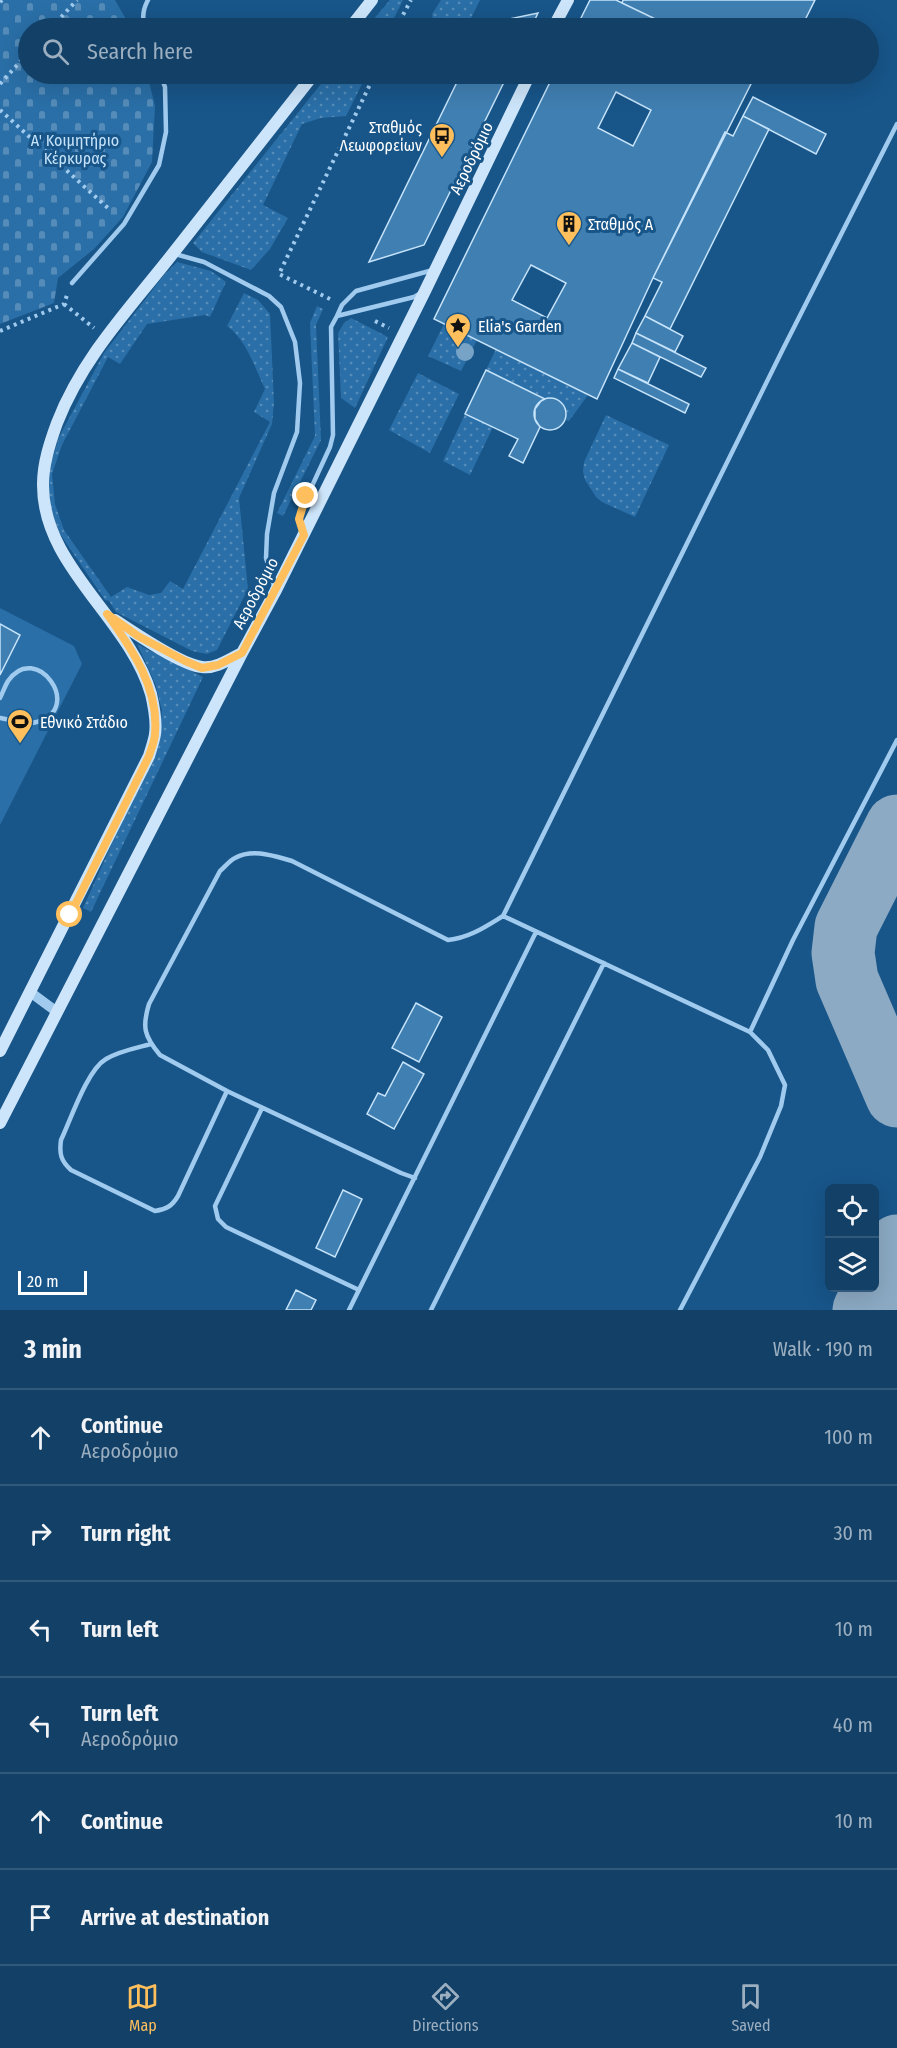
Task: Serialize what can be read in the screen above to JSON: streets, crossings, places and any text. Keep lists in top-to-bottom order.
{
  "streets": {
    "main road": ["Αεροδρόμιο"]
  },
  "parks": ["Α' Κοιμητήριο Κέρκυρας"],
  "places": {
    "bus stop": ["Σταθμός Λεωφορείων"],
    "building": ["Σταθμός Α"],
    "place": ["Elia's Garden"],
    "sports": ["Εθνικό Στάδιο"]
  },
  "scale_bar": "20 m",
  "page": {
    "search": "Search here",
    "scale": "20 m",
    "heading": ["3 min", "Walk · 190 m"],
    "list": [
      ["Continue", "Αεροδρόμιο", "100 m"],
      ["Turn right", "30 m"],
      ["Turn left", "10 m"],
      ["Turn left", "Αεροδρόμιο", "40 m"],
      ["Continue", "10 m"],
      "Arrive at destination"
    ],
    "nav": ["Map", "Directions", "Saved"]
  }
}
